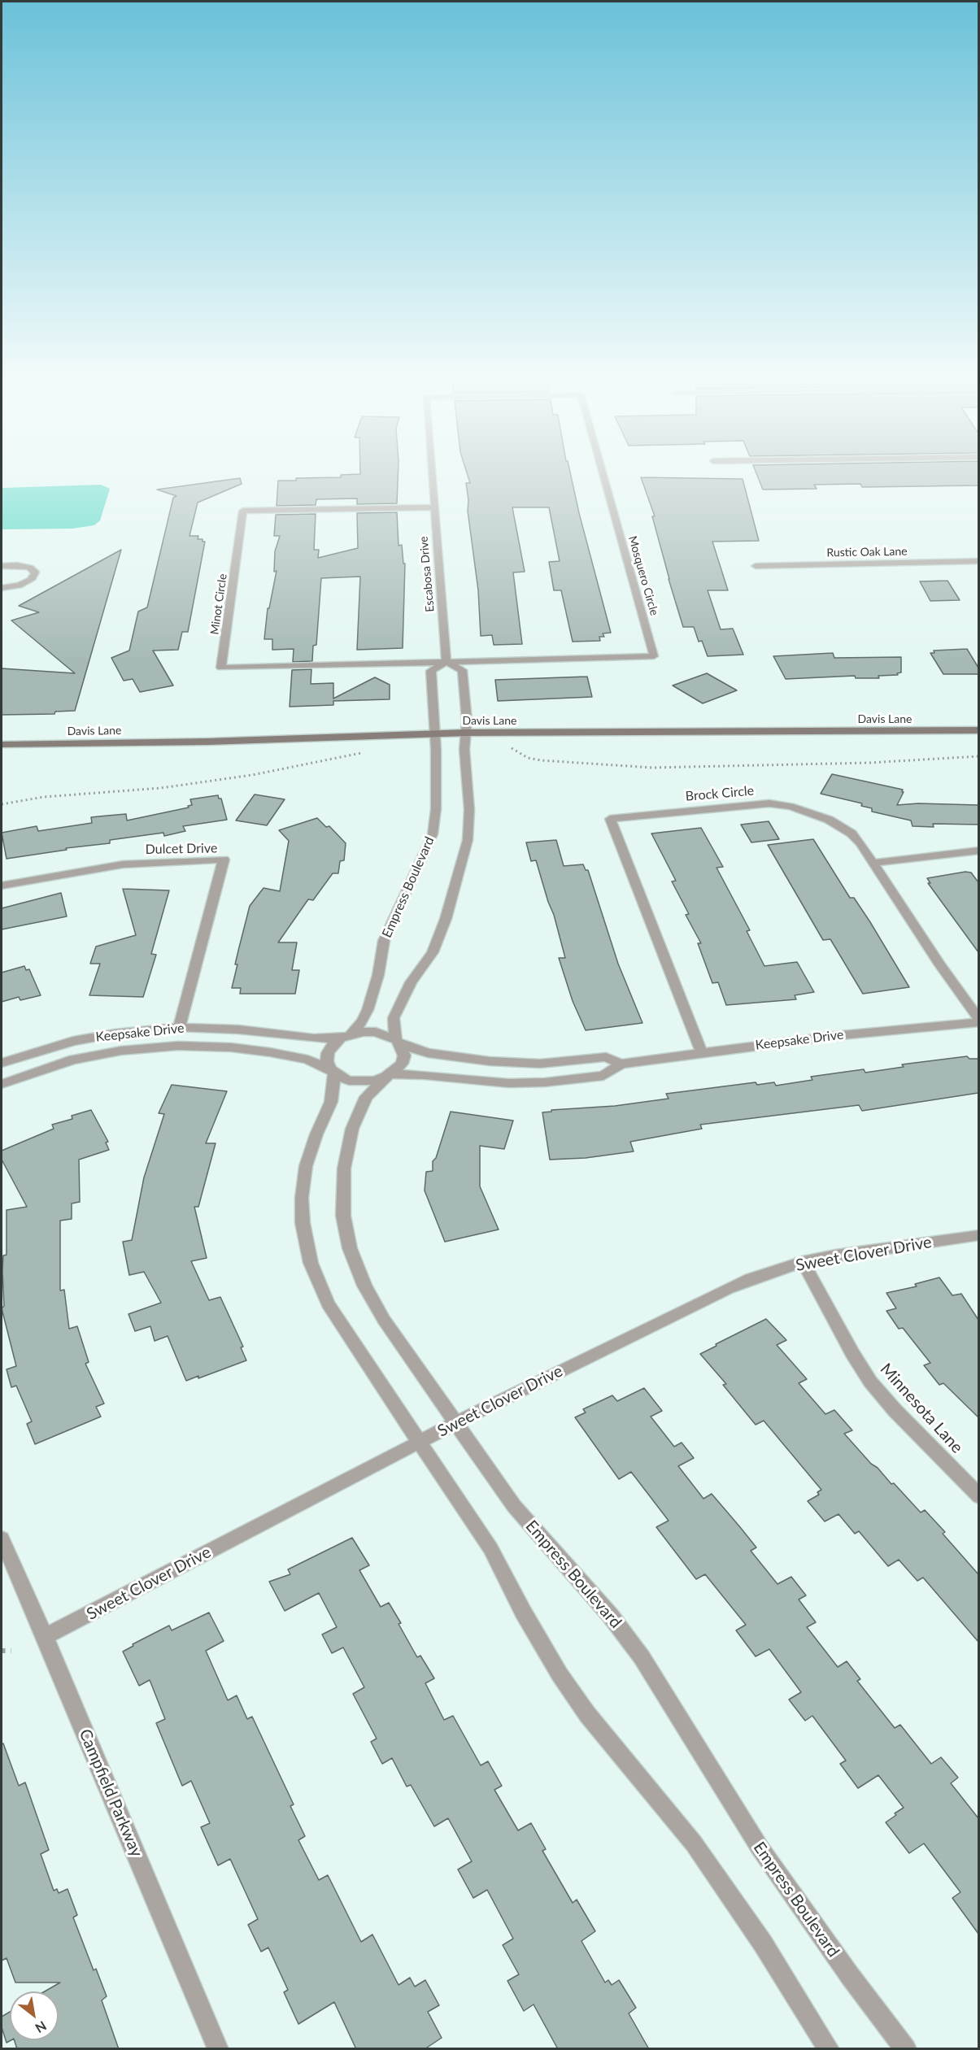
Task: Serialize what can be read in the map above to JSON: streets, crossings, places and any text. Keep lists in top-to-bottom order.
{
  "streets": {
    "street": [
      "Rustic Oak Lane",
      "Escabosa Drive",
      "Mosquero Circle",
      "Minot Circle",
      "Davis Lane",
      "Brock Circle",
      "Dulcet Drive",
      "Empress Boulevard",
      "Keepsake Drive",
      "Sweet Clover Drive",
      "Minnesota Lane",
      "Campfield Parkway"
    ]
  },
  "crossings": [
    ["Escabosa Drive", "Mosquero Circle"],
    ["Escabosa Drive", "Minot Circle"],
    ["Mosquero Circle", "Minot Circle"],
    ["Davis Lane", "Empress Boulevard"],
    ["Brock Circle", "Keepsake Drive"],
    ["Dulcet Drive", "Keepsake Drive"],
    ["Empress Boulevard", "Keepsake Drive"],
    ["Empress Boulevard", "Sweet Clover Drive"],
    ["Sweet Clover Drive", "Minnesota Lane"],
    ["Sweet Clover Drive", "Campfield Parkway"]
  ],
  "north": "bottom right"
}
